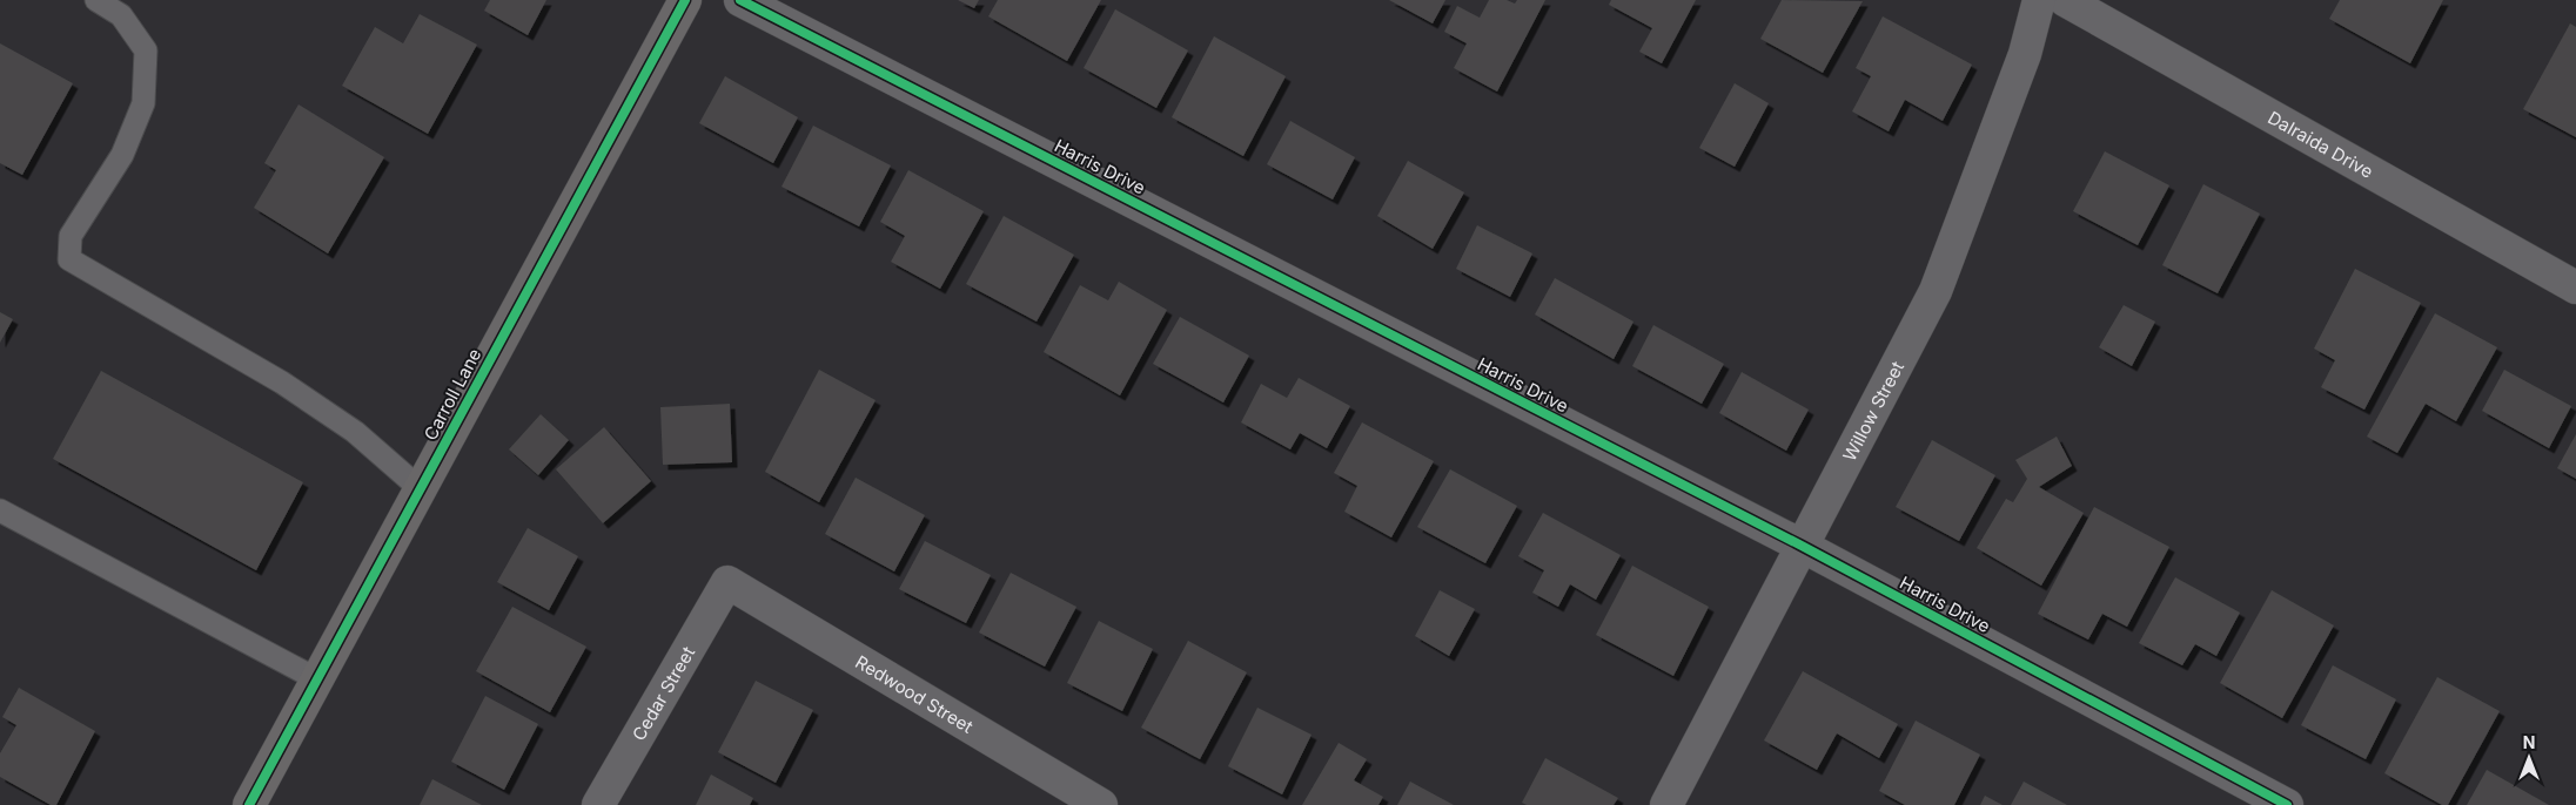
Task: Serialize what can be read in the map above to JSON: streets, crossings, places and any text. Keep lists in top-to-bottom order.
{
  "streets": {
    "street": [
      "Dalraida Drive",
      "Harris Drive",
      "Carroll Lane",
      "Willow Street",
      "Cedar Street",
      "Redwood Street"
    ]
  },
  "crossings": [
    ["Harris Drive", "Willow Street"],
    ["Cedar Street", "Redwood Street"]
  ],
  "north": "top"
}
